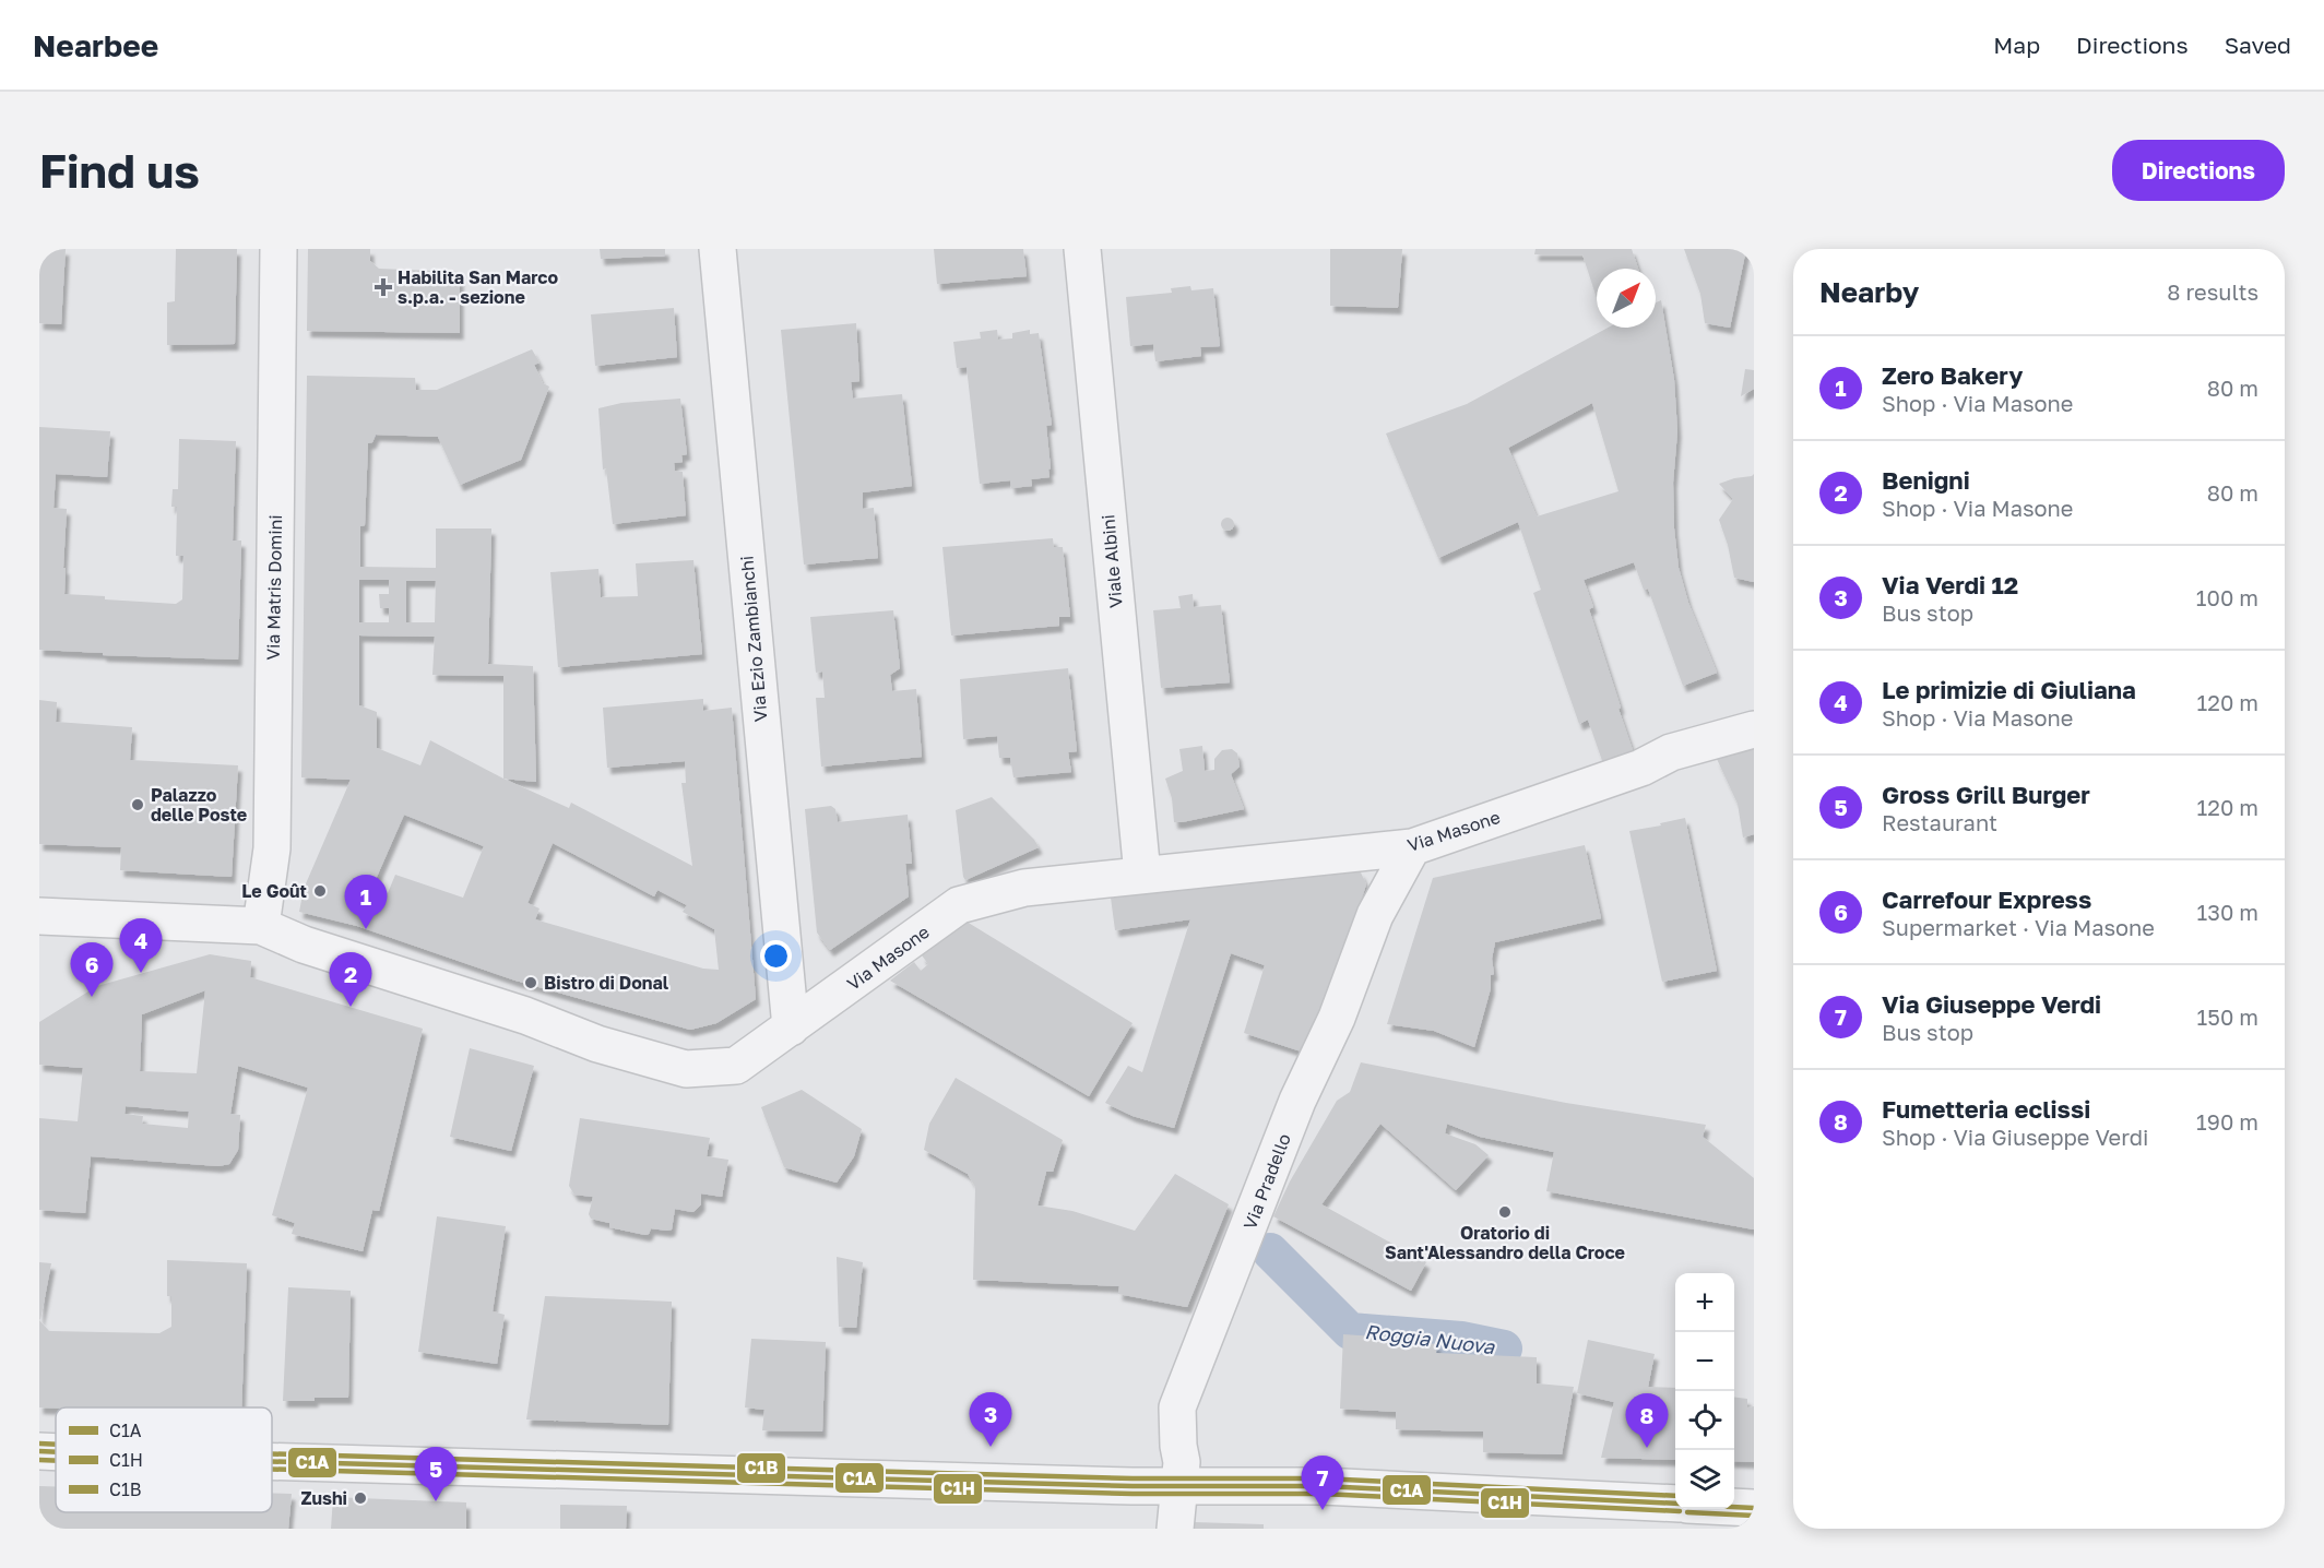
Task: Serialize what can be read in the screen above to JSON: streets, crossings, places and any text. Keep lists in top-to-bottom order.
{
  "streets": {
    "street": [
      "Viale Albini",
      "Via Matris Domini",
      "Via Ezio Zambianchi",
      "Via Masone",
      "Via Pradello"
    ]
  },
  "crossings": [
    ["Viale Albini", "Via Masone"],
    ["Via Matris Domini", "Via Masone"],
    ["Via Ezio Zambianchi", "Via Masone"],
    ["Via Masone", "Via Pradello"]
  ],
  "water": ["Roggia Nuova"],
  "places": {
    "health": ["Habilita San Marco s.p.a. - sezione"],
    "other": [
      "Palazzo delle Poste",
      "Le Goût",
      "Bistro di Donal",
      "Oratorio di Sant'Alessandro della Croce",
      "Zushi"
    ]
  },
  "lines": ["transit line C1B", "transit line C1A", "transit line C1H"],
  "legend": ["C1A", "C1H", "C1B"],
  "north": "top right",
  "page": {
    "header": "Nearbee",
    "nav": ["Map", "Directions", "Saved"],
    "buttons": "Directions",
    "title": "Find us",
    "heading": ["Nearby", "8 results"],
    "list": [
      {
        "mark": "1",
        "name": "Zero Bakery",
        "note": "Shop · Via Masone",
        "value": "80 m"
      },
      {
        "mark": "2",
        "name": "Benigni",
        "note": "Shop · Via Masone",
        "value": "80 m"
      },
      {
        "mark": "3",
        "name": "Via Verdi 12",
        "note": "Bus stop",
        "value": "100 m"
      },
      {
        "mark": "4",
        "name": "Le primizie di Giuliana",
        "note": "Shop · Via Masone",
        "value": "120 m"
      },
      {
        "mark": "5",
        "name": "Gross Grill Burger",
        "note": "Restaurant",
        "value": "120 m"
      },
      {
        "mark": "6",
        "name": "Carrefour Express",
        "note": "Supermarket · Via Masone",
        "value": "130 m"
      },
      {
        "mark": "7",
        "name": "Via Giuseppe Verdi",
        "note": "Bus stop",
        "value": "150 m"
      },
      {
        "mark": "8",
        "name": "Fumetteria eclissi",
        "note": "Shop · Via Giuseppe Verdi",
        "value": "190 m"
      }
    ],
    "pins": [
      "1",
      "4",
      "6",
      "2",
      "3",
      "8",
      "5",
      "7"
    ],
    "map_buttons": ["+", "−"]
  }
}
